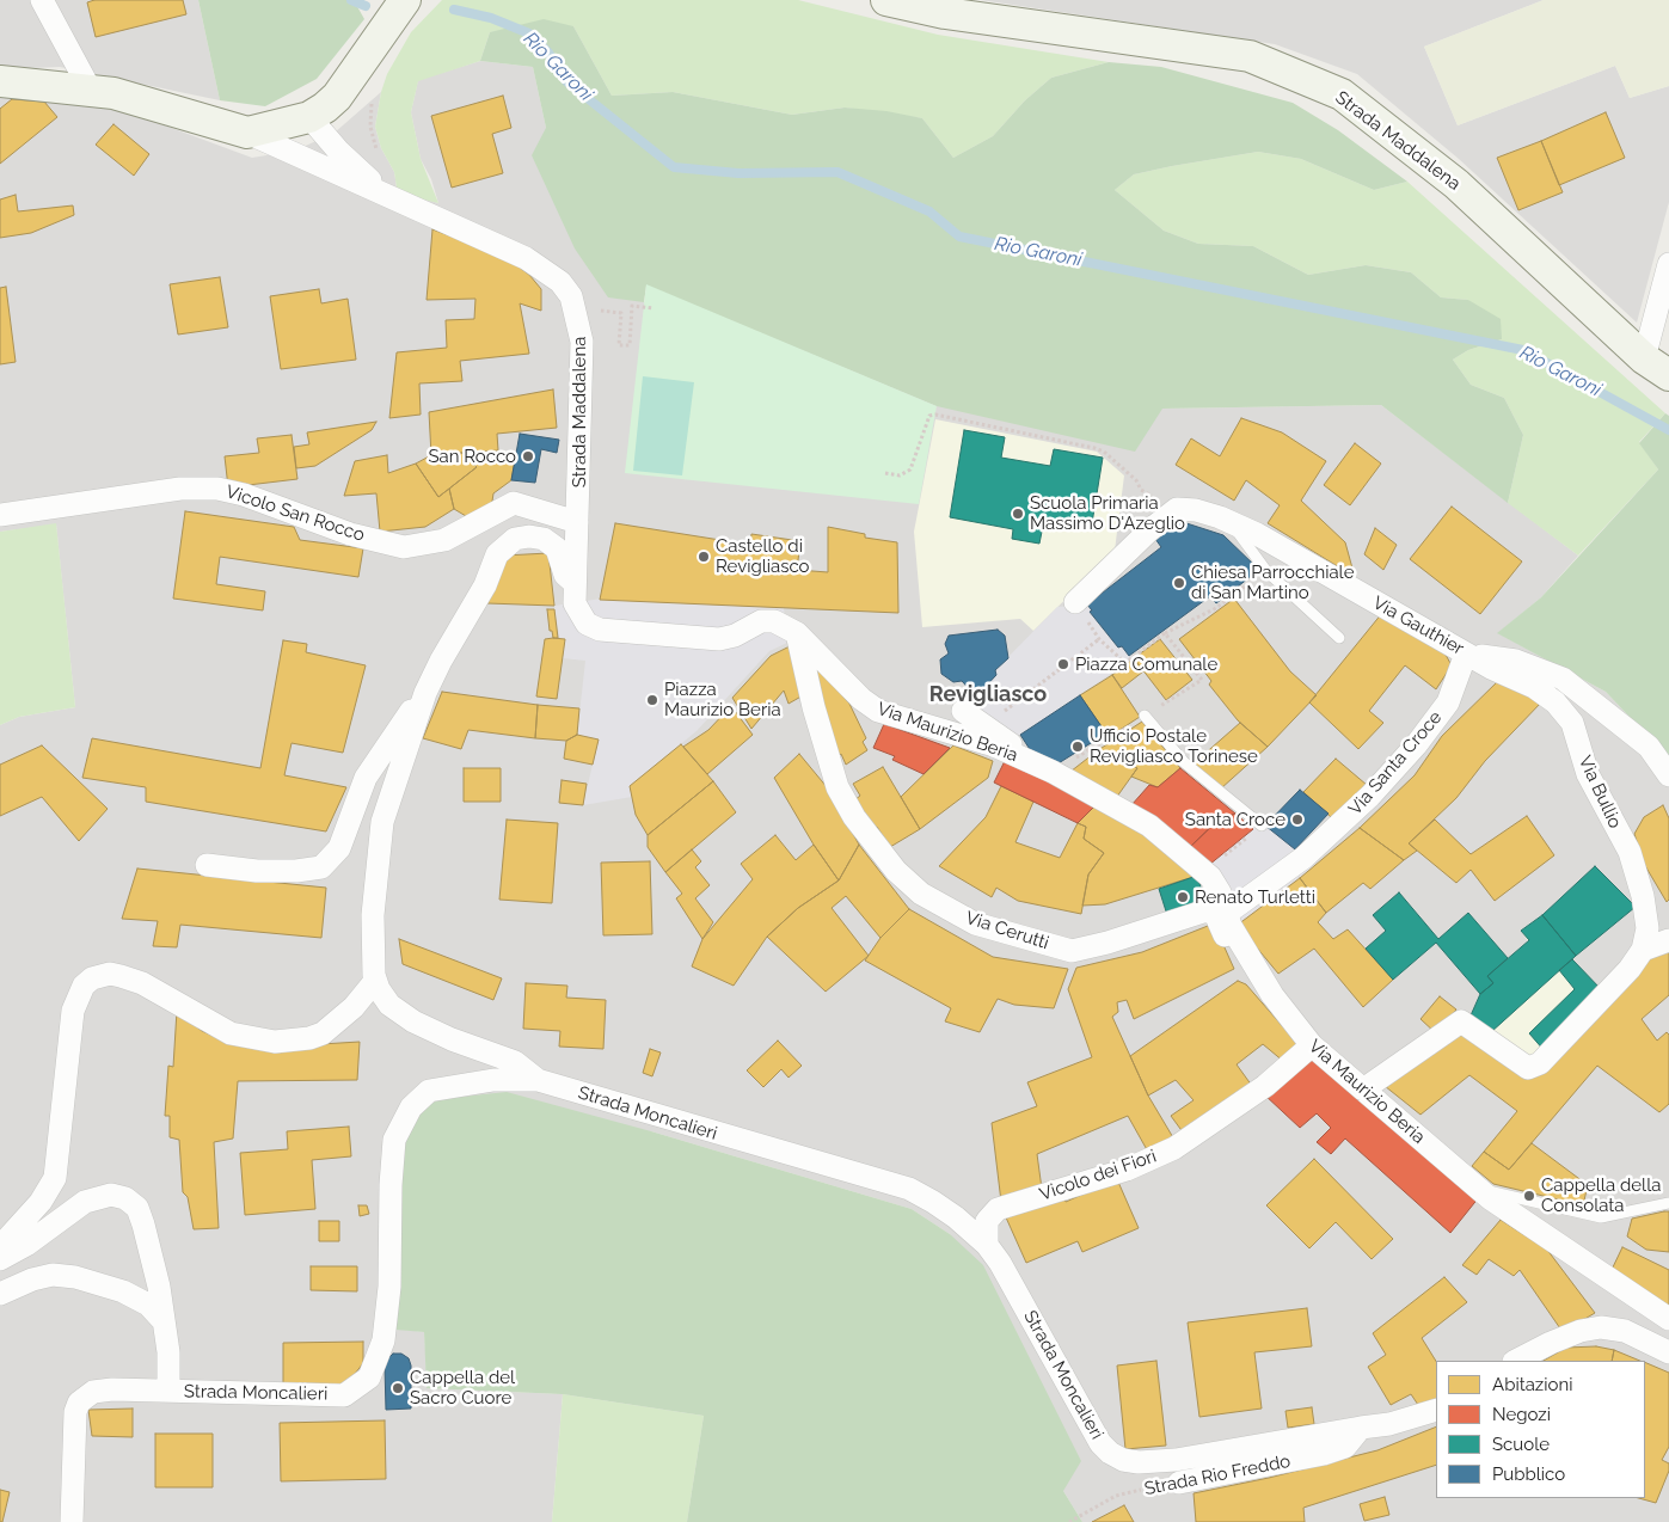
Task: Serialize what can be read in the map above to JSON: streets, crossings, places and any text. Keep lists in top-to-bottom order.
{
  "streets": {
    "street": [
      "Strada Maddalena",
      "Vicolo San Rocco",
      "Via Gauthier",
      "Via Maurizio Beria",
      "Via Santa Croce",
      "Via Bullio",
      "Via Cerutti",
      "Strada Moncalieri",
      "Vicolo dei Fiori",
      "Strada Rio Freddo"
    ]
  },
  "crossings": [
    ["Strada Maddalena", "Vicolo San Rocco"],
    ["Via Gauthier", "Via Santa Croce"],
    ["Via Gauthier", "Via Bullio"],
    ["Via Maurizio Beria", "Via Santa Croce"],
    ["Via Maurizio Beria", "Via Cerutti"],
    ["Via Maurizio Beria", "Vicolo dei Fiori"],
    ["Via Santa Croce", "Via Bullio"],
    ["Strada Moncalieri", "Vicolo dei Fiori"],
    ["Strada Moncalieri", "Strada Rio Freddo"]
  ],
  "districts": ["Revigliasco"],
  "water": ["Rio Garoni"],
  "places": [
    "San Rocco",
    "Scuola Primaria Massimo D'Azeglio",
    "Castello di Revigliasco",
    "Chiesa Parrocchiale di San Martino",
    "Piazza Comunale",
    "Piazza Maurizio Beria",
    "Ufficio Postale Revigliasco Torinese",
    "Santa Croce",
    "Renato Turletti",
    "Cappella della Consolata",
    "Cappella del Sacro Cuore"
  ],
  "legend": [
    "Abitazioni",
    "Negozi",
    "Scuole",
    "Pubblico"
  ]
}
